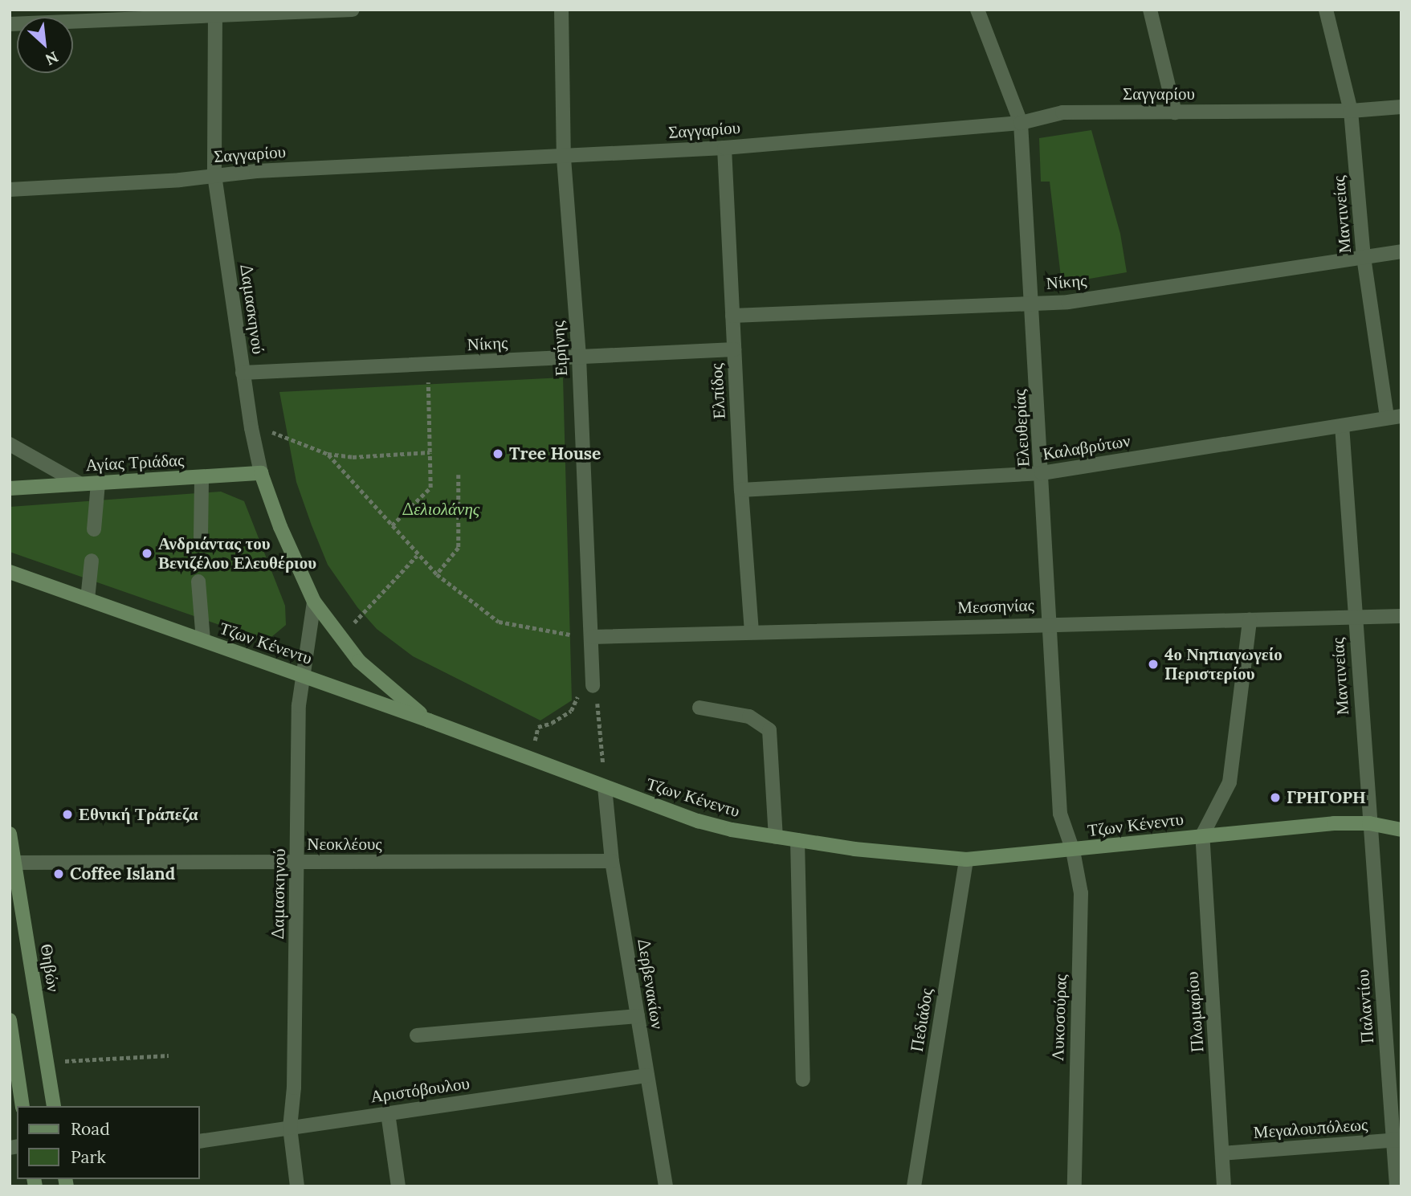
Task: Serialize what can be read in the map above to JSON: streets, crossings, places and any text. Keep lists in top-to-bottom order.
{
  "streets": {
    "street": [
      "Σαγγαρίου",
      "Μαντινείας",
      "Νίκης",
      "Δαμασκηνού",
      "Ειρήνης",
      "Ελπίδος",
      "Ελευθερίας",
      "Καλαβρύτων",
      "Αγίας Τριάδας",
      "Μεσσηνίας",
      "Τζων Κένεντυ",
      "Νεοκλέους",
      "Θηβών",
      "Δερβενακίων",
      "Παλαντίου",
      "Πλωμαρίου",
      "Λυκοσούρας",
      "Πεδιάδος",
      "Αριστόβουλου",
      "Μεγαλουπόλεως"
    ]
  },
  "crossings": [
    ["Σαγγαρίου", "Μαντινείας"],
    ["Σαγγαρίου", "Δαμασκηνού"],
    ["Σαγγαρίου", "Ειρήνης"],
    ["Σαγγαρίου", "Ελπίδος"],
    ["Σαγγαρίου", "Ελευθερίας"],
    ["Μαντινείας", "Νίκης"],
    ["Μαντινείας", "Καλαβρύτων"],
    ["Μαντινείας", "Μεσσηνίας"],
    ["Μαντινείας", "Τζων Κένεντυ"],
    ["Μαντινείας", "Παλαντίου"],
    ["Νίκης", "Δαμασκηνού"],
    ["Νίκης", "Ειρήνης"],
    ["Νίκης", "Ελπίδος"],
    ["Νίκης", "Ελευθερίας"],
    ["Δαμασκηνού", "Αγίας Τριάδας"],
    ["Δαμασκηνού", "Τζων Κένεντυ"],
    ["Δαμασκηνού", "Νεοκλέους"],
    ["Δαμασκηνού", "Αριστόβουλου"],
    ["Ειρήνης", "Μεσσηνίας"],
    ["Ελπίδος", "Καλαβρύτων"],
    ["Ελπίδος", "Μεσσηνίας"],
    ["Ελευθερίας", "Καλαβρύτων"],
    ["Ελευθερίας", "Μεσσηνίας"],
    ["Ελευθερίας", "Τζων Κένεντυ"],
    ["Ελευθερίας", "Λυκοσούρας"],
    ["Τζων Κένεντυ", "Δερβενακίων"],
    ["Τζων Κένεντυ", "Παλαντίου"],
    ["Τζων Κένεντυ", "Πλωμαρίου"],
    ["Τζων Κένεντυ", "Λυκοσούρας"],
    ["Τζων Κένεντυ", "Πεδιάδος"],
    ["Νεοκλέους", "Θηβών"],
    ["Νεοκλέους", "Δερβενακίων"],
    ["Δερβενακίων", "Αριστόβουλου"],
    ["Παλαντίου", "Μεγαλουπόλεως"],
    ["Πλωμαρίου", "Μεγαλουπόλεως"]
  ],
  "parks": ["Δελιολάνης"],
  "places": [
    "Tree House",
    "Ανδριάντας του Βενιζέλου Ελευθέριου",
    "4ο Νηπιαγωγείο Περιστερίου",
    "ΓΡΗΓΟΡΗ",
    "Εθνική Τράπεζα",
    "Coffee Island"
  ],
  "legend": ["Road", "Park"],
  "north": "bottom right"
}
